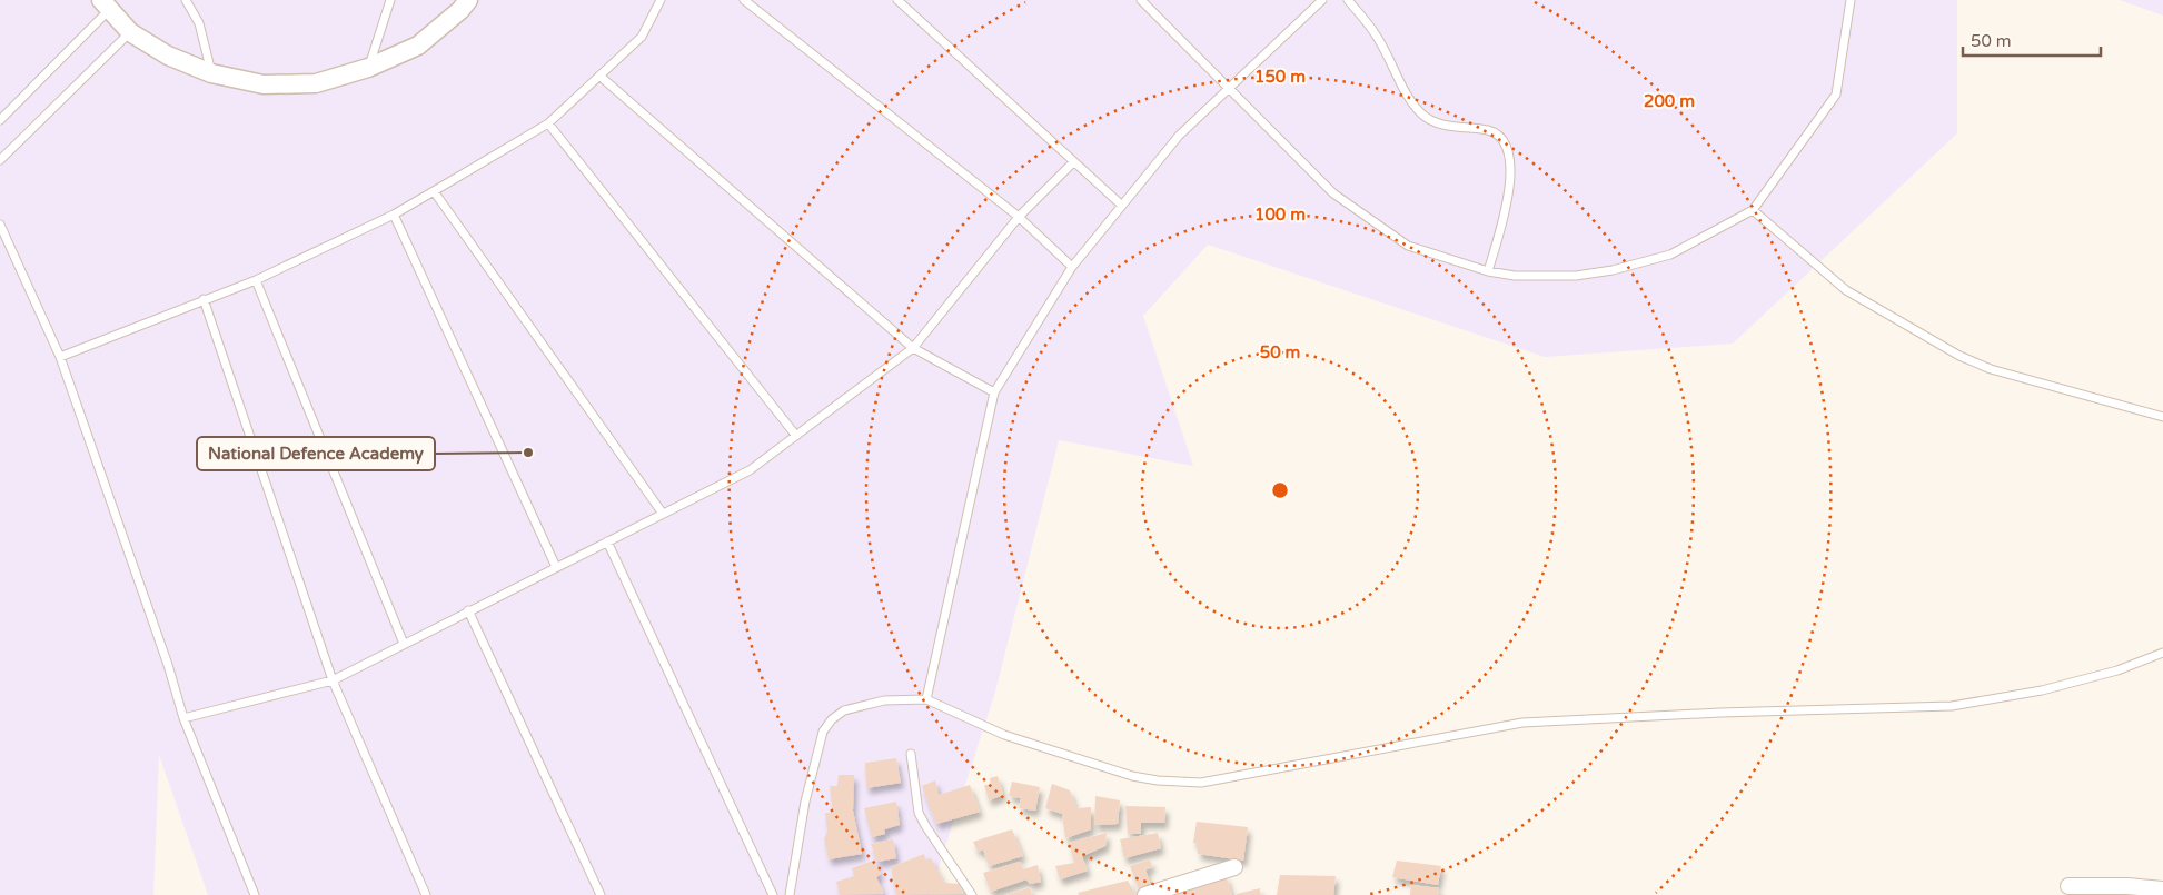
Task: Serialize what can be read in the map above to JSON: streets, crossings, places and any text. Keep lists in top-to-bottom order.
{
  "places": ["National Defence Academy"],
  "scale_bar": "50 m",
  "rings": [
    "150 m",
    "200 m",
    "100 m",
    "50 m"
  ]
}
